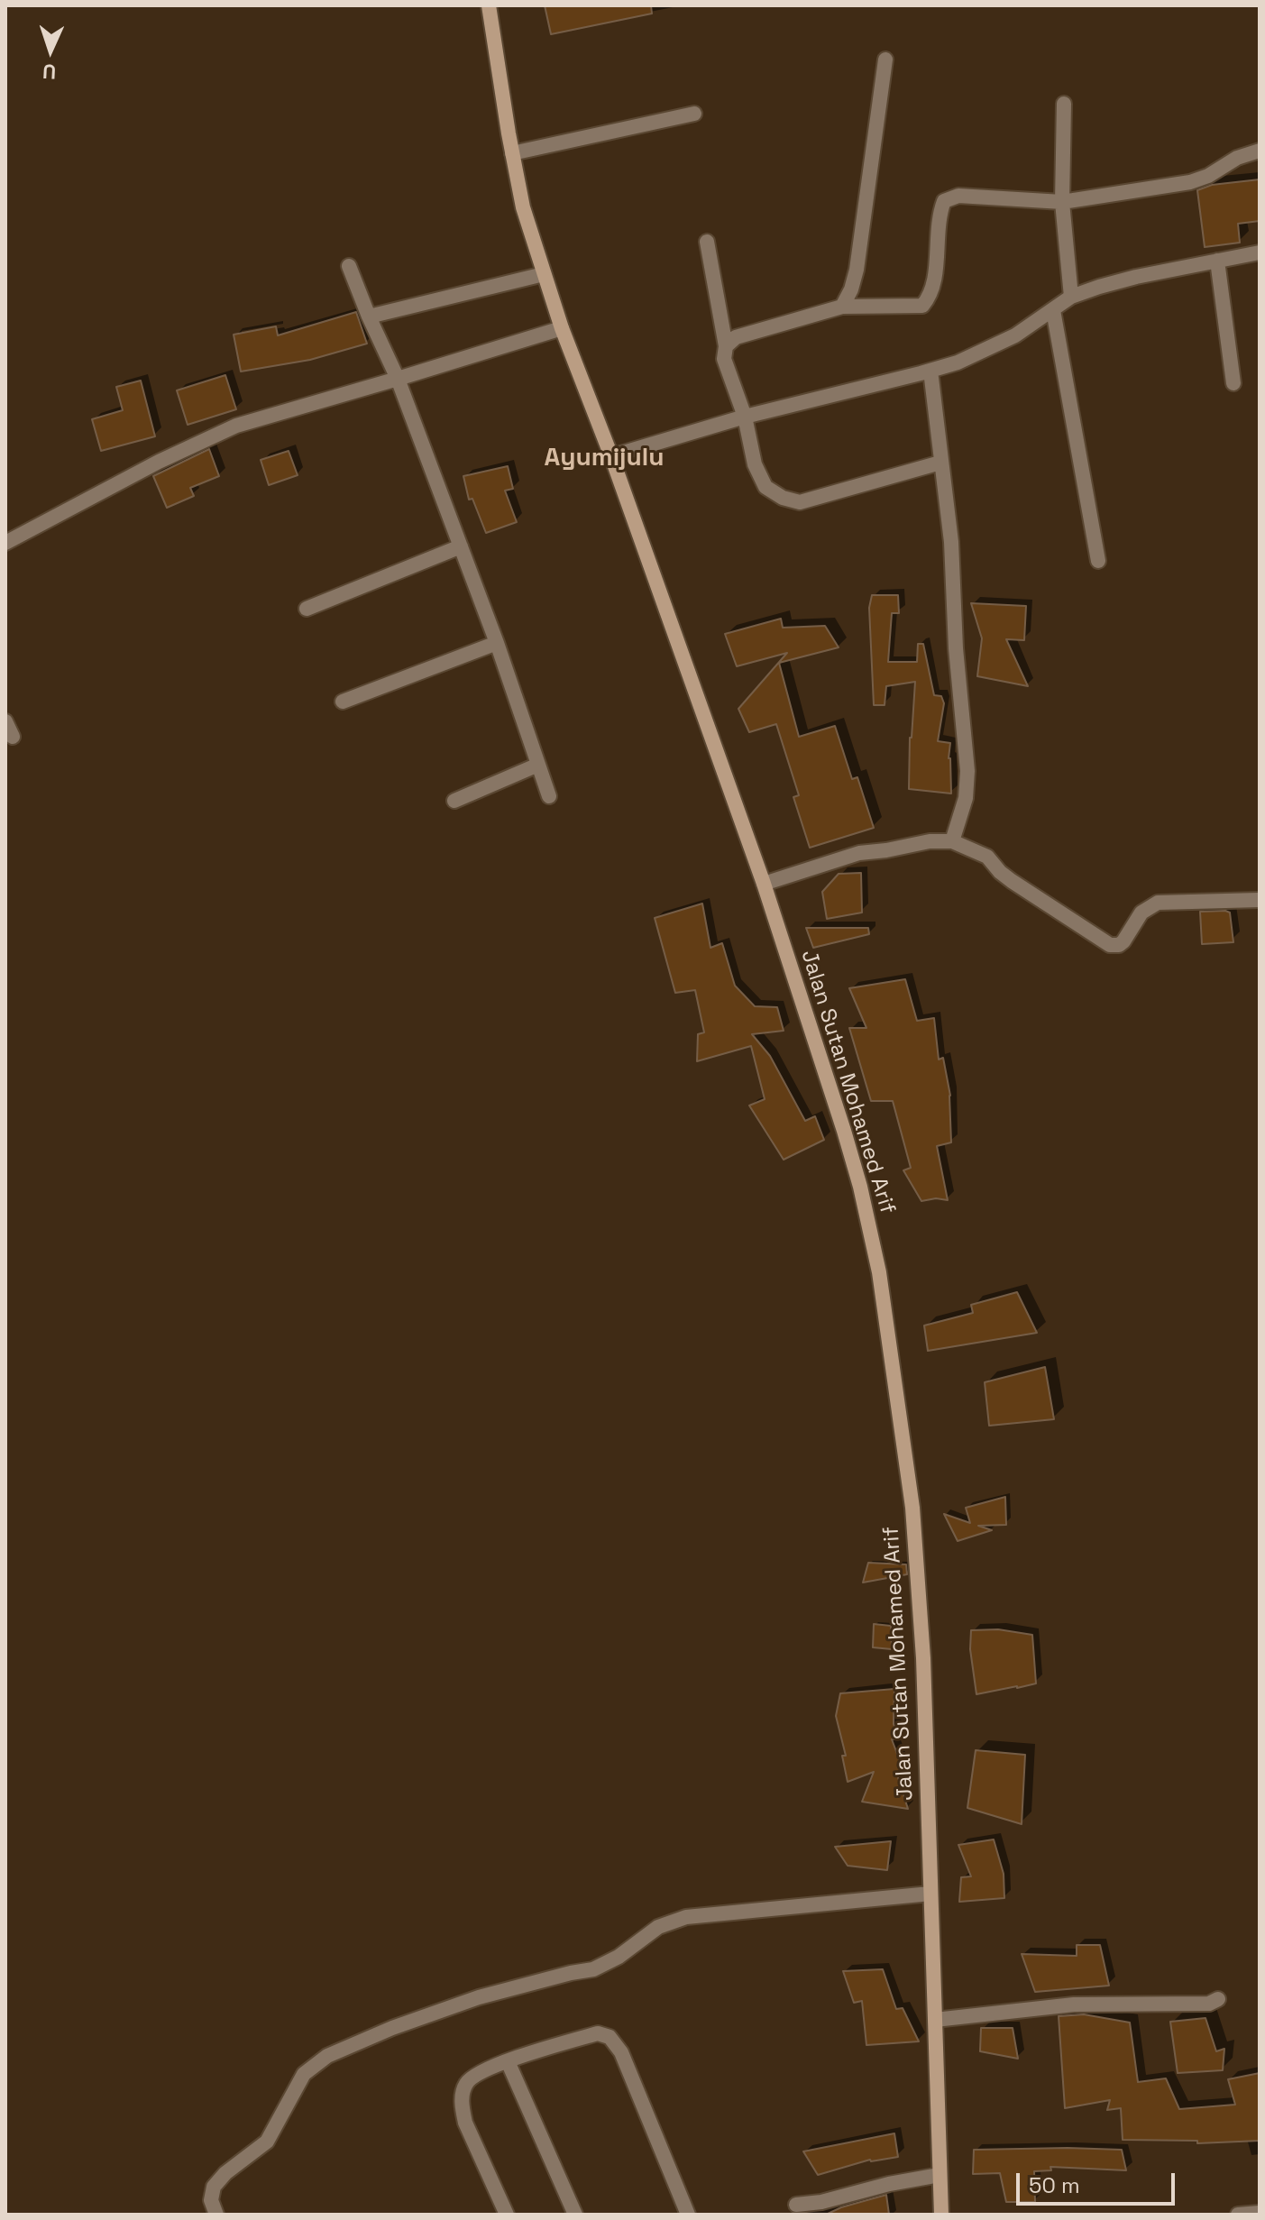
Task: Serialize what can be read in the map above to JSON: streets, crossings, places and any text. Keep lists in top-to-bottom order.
{
  "streets": {
    "street": ["Jalan Sutan Mohamed Arif"]
  },
  "districts": ["Ayumijulu"],
  "scale_bar": "50 m",
  "north": "bottom"
}
